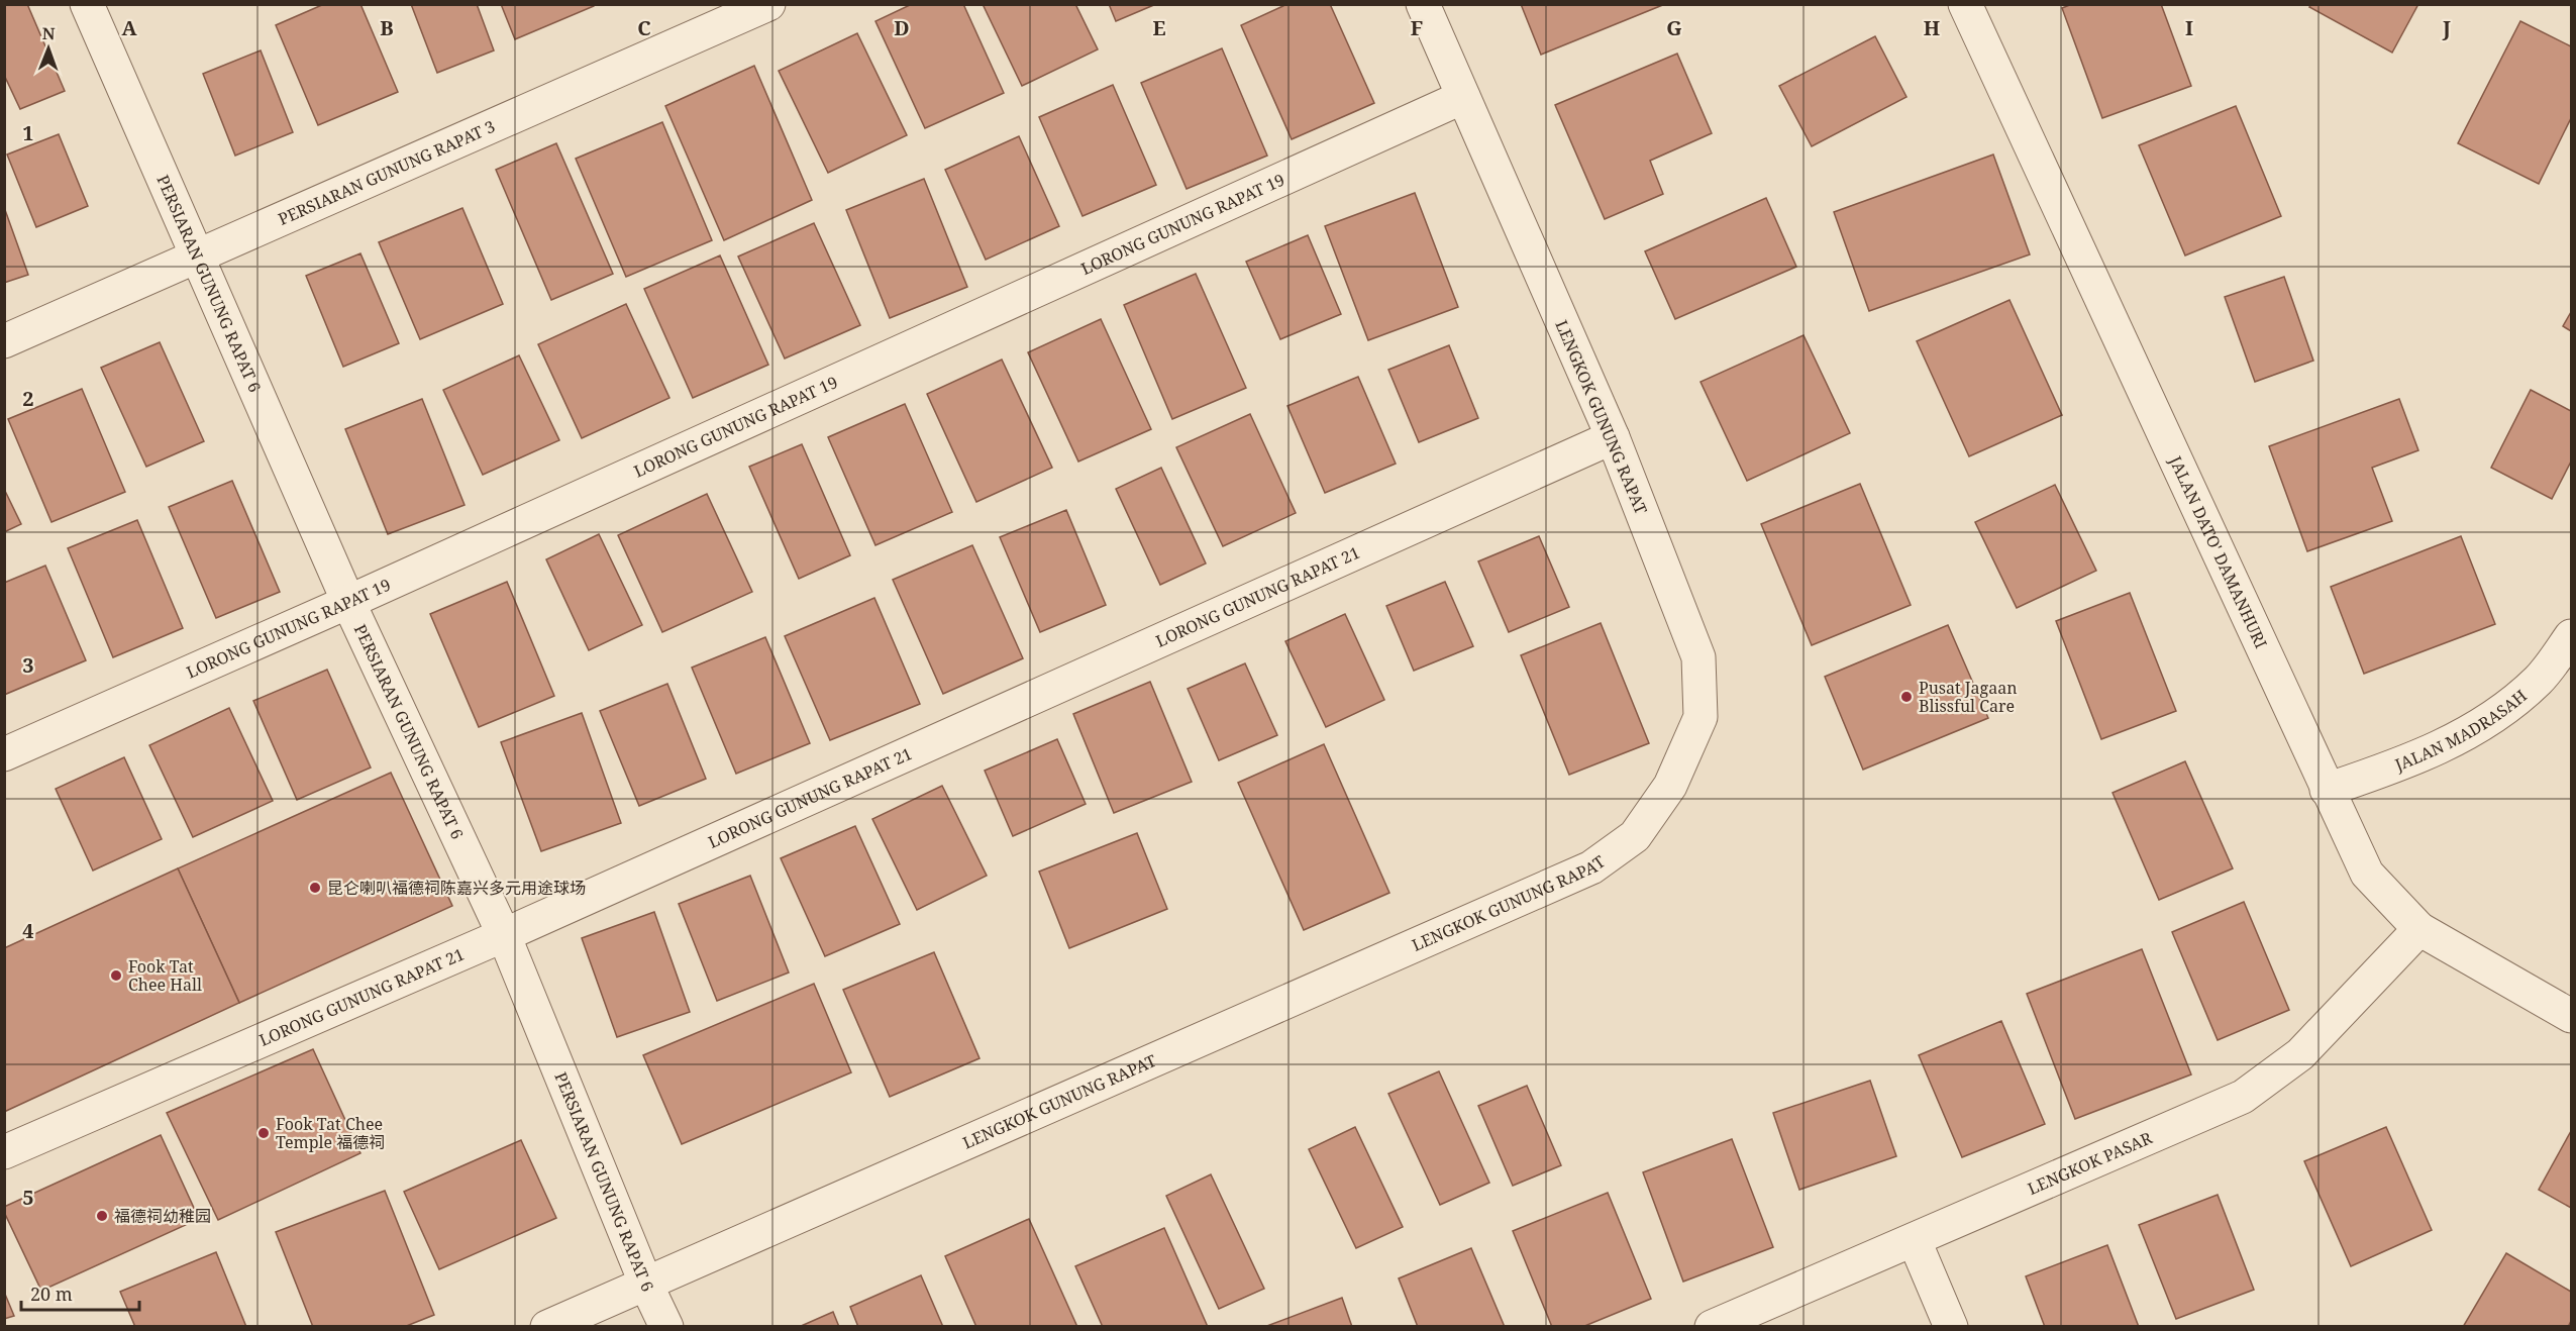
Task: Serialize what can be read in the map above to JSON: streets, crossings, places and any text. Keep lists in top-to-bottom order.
{
  "streets": {
    "street": [
      "PERSIARAN GUNUNG RAPAT 3",
      "LORONG GUNUNG RAPAT 19",
      "PERSIARAN GUNUNG RAPAT 6",
      "LENGKOK GUNUNG RAPAT",
      "JALAN DATO' DAMANHURI",
      "LORONG GUNUNG RAPAT 21",
      "JALAN MADRASAH",
      "LENGKOK PASAR"
    ]
  },
  "crossings": [
    ["PERSIARAN GUNUNG RAPAT 3", "PERSIARAN GUNUNG RAPAT 6"],
    ["LORONG GUNUNG RAPAT 19", "PERSIARAN GUNUNG RAPAT 6"],
    ["LORONG GUNUNG RAPAT 19", "LENGKOK GUNUNG RAPAT"],
    ["PERSIARAN GUNUNG RAPAT 6", "LENGKOK GUNUNG RAPAT"],
    ["PERSIARAN GUNUNG RAPAT 6", "LORONG GUNUNG RAPAT 21"],
    ["LENGKOK GUNUNG RAPAT", "LORONG GUNUNG RAPAT 21"],
    ["JALAN DATO' DAMANHURI", "JALAN MADRASAH"],
    ["JALAN DATO' DAMANHURI", "LENGKOK PASAR"]
  ],
  "places": [
    "Pusat Jagaan Blissful Care",
    "昆仑喇叭福德祠陈嘉兴多元用途球场",
    "Fook Tat Chee Hall",
    "Fook Tat Chee Temple 福德祠",
    "福德祠幼稚园"
  ],
  "scale_bar": "20 m",
  "north": "top",
  "grid": {
    "columns": [
      "A",
      "B",
      "C",
      "D",
      "E",
      "F",
      "G",
      "H",
      "I",
      "J"
    ],
    "rows": [
      "1",
      "2",
      "3",
      "4",
      "5"
    ]
  }
}
